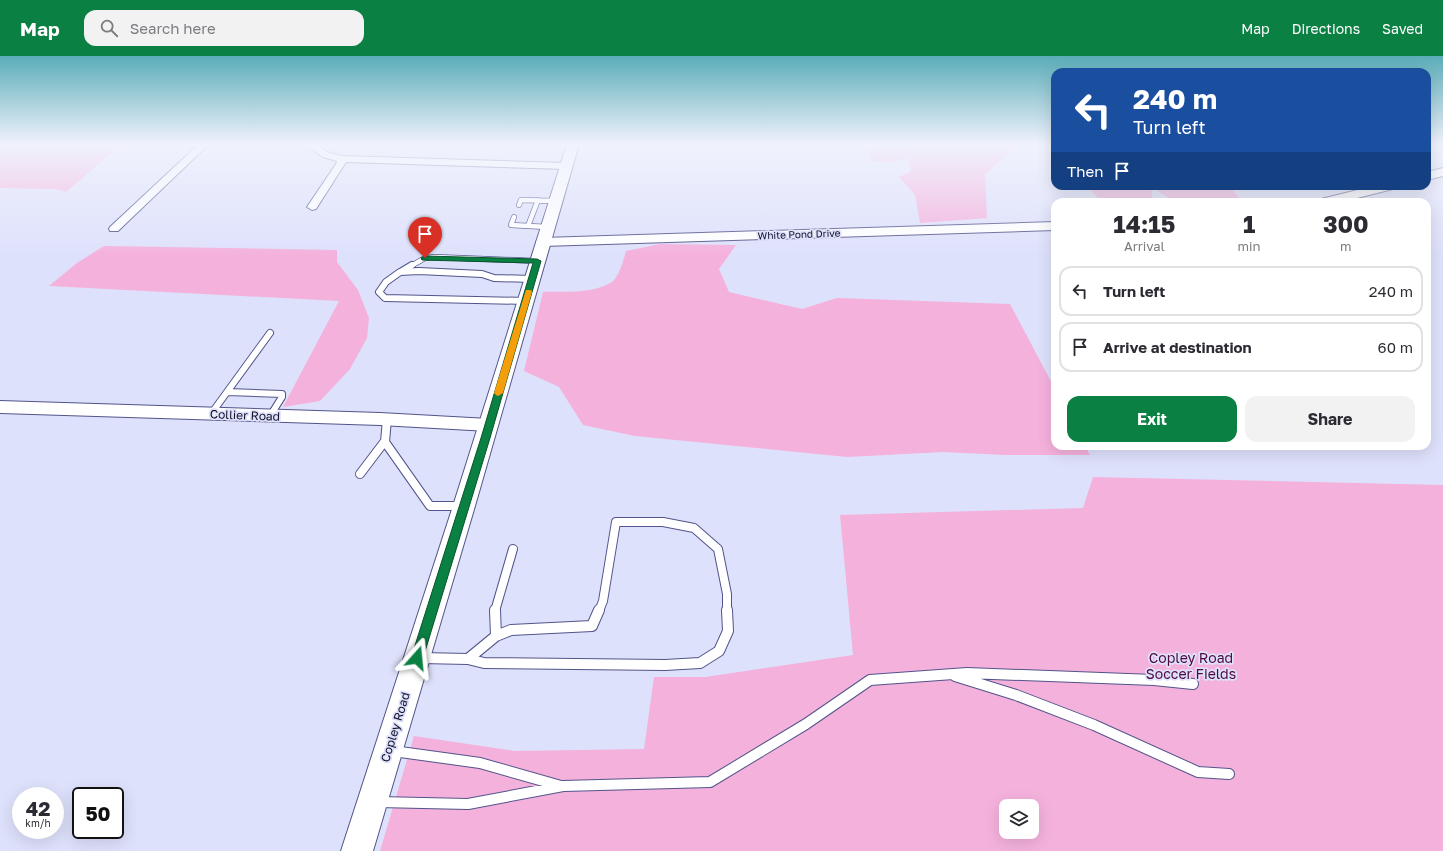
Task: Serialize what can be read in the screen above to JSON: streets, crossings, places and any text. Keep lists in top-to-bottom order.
{
  "streets": {
    "main road": ["Copley Road"],
    "street": ["White Pond Drive", "Collier Road"]
  },
  "crossings": [
    ["White Pond Drive", "Copley Road"],
    ["Collier Road", "Copley Road"]
  ],
  "parks": ["Copley Road Soccer Fields"],
  "page": {
    "header": "Map",
    "search": "Search here",
    "nav": ["Map", "Directions", "Saved"],
    "turn": ["240 m", "Turn left"],
    "then": "Then",
    "eta": [
      "14:15",
      "Arrival",
      "1",
      "min",
      "300",
      "m"
    ],
    "list": [
      {
        "name": "Turn left",
        "value": "240 m"
      },
      {
        "name": "Arrive at destination",
        "value": "60 m"
      }
    ],
    "buttons": ["Exit", "Share"],
    "speed": "42 km/h",
    "limit": "50"
  }
}
